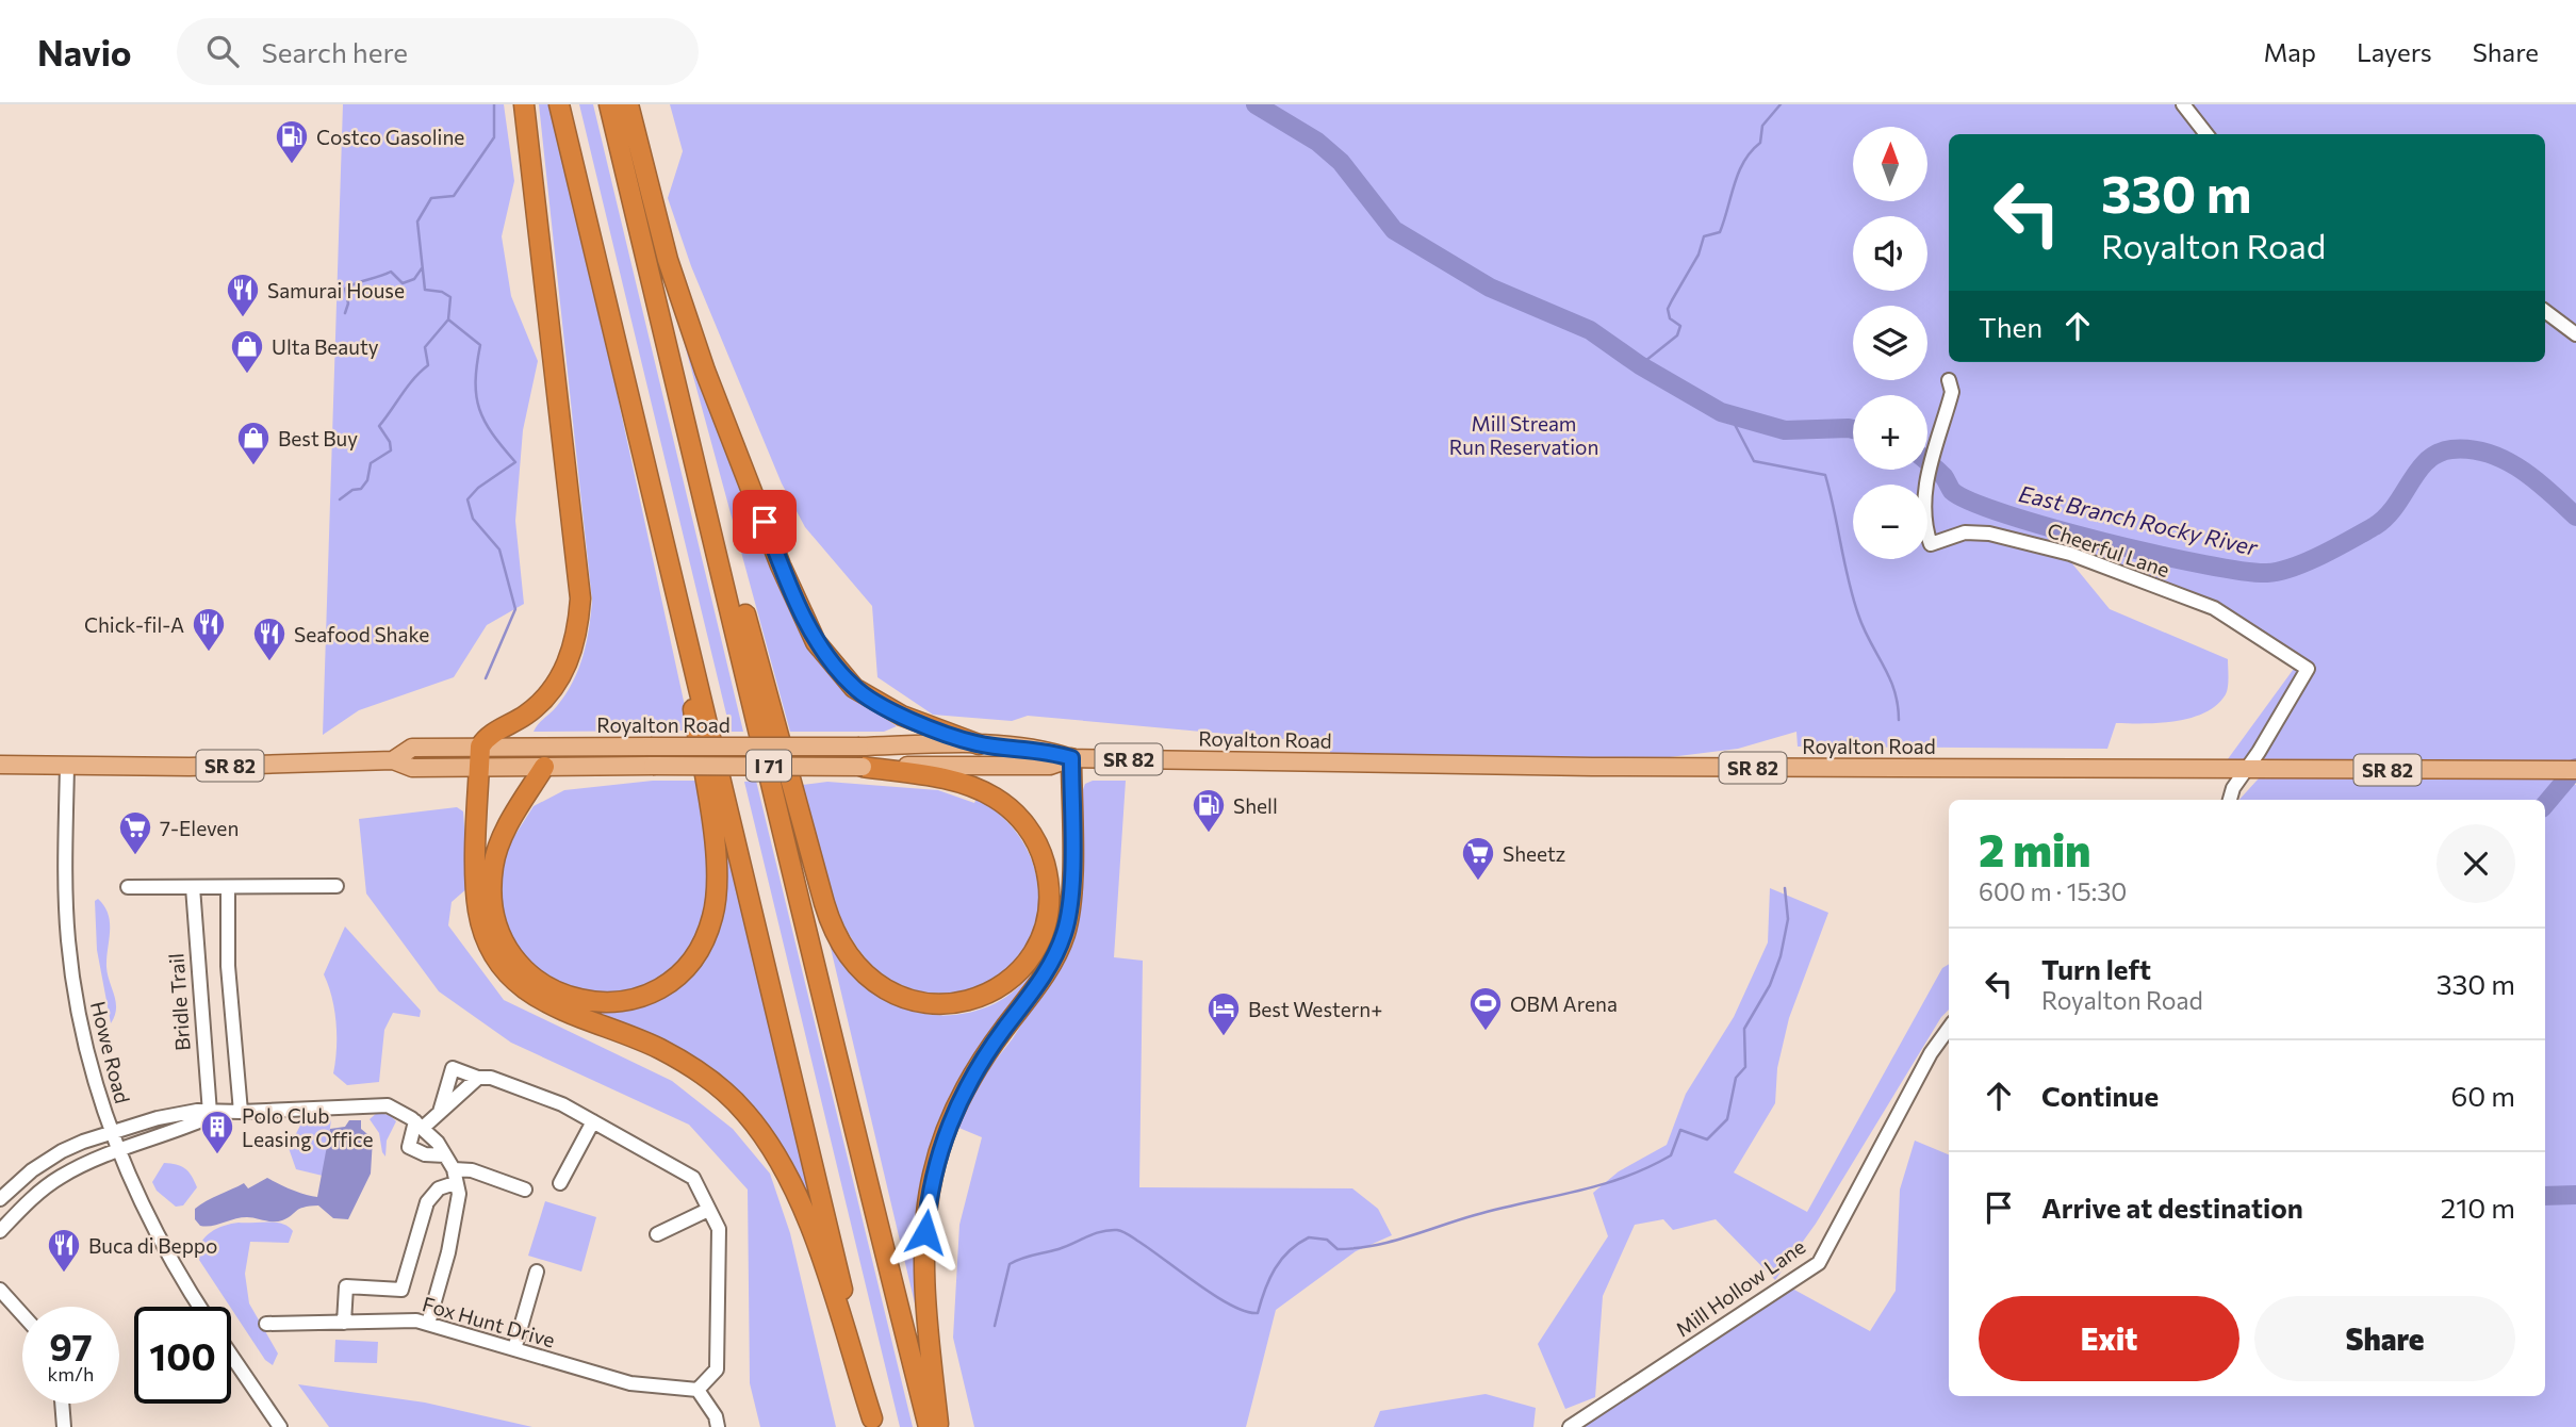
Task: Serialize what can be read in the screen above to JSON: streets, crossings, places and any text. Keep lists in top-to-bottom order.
{
  "streets": {
    "highway": ["I 71"],
    "main road": ["Royalton Road", "SR 82"],
    "street": [
      "Cheerful Lane",
      "Bridle Trail",
      "Howe Road",
      "Mill Hollow Lane",
      "Fox Hunt Drive"
    ]
  },
  "crossings": [
    ["Cheerful Lane", "Royalton Road"],
    ["Royalton Road", "Howe Road"]
  ],
  "water": ["East Branch Rocky River"],
  "parks": ["Mill Stream Run Reservation"],
  "places": {
    "fuel station": ["Costco Gasoline", "Shell"],
    "restaurant": [
      "Samurai House",
      "Chick-fil-A",
      "Seafood Shake",
      "Buca di Beppo"
    ],
    "shop": ["Ulta Beauty", "Best Buy"],
    "supermarket": ["7-Eleven", "Sheetz"],
    "sports": ["OBM Arena"],
    "hotel": ["Best Western+"],
    "building": ["Polo Club Leasing Office"]
  },
  "north": "top",
  "page": {
    "header": "Navio",
    "search": "Search here",
    "nav": ["Map", "Layers", "Share"],
    "map_buttons": ["+", "−"],
    "turn": ["330 m", "Royalton Road"],
    "then": "Then",
    "heading": ["2 min", "600 m · 15:30"],
    "list": [
      {
        "name": "Turn left",
        "note": "Royalton Road",
        "value": "330 m"
      },
      {
        "name": "Continue",
        "value": "60 m"
      },
      {
        "name": "Arrive at destination",
        "value": "210 m"
      }
    ],
    "buttons": ["Exit", "Share"],
    "speed": "97 km/h",
    "limit": "100"
  }
}
